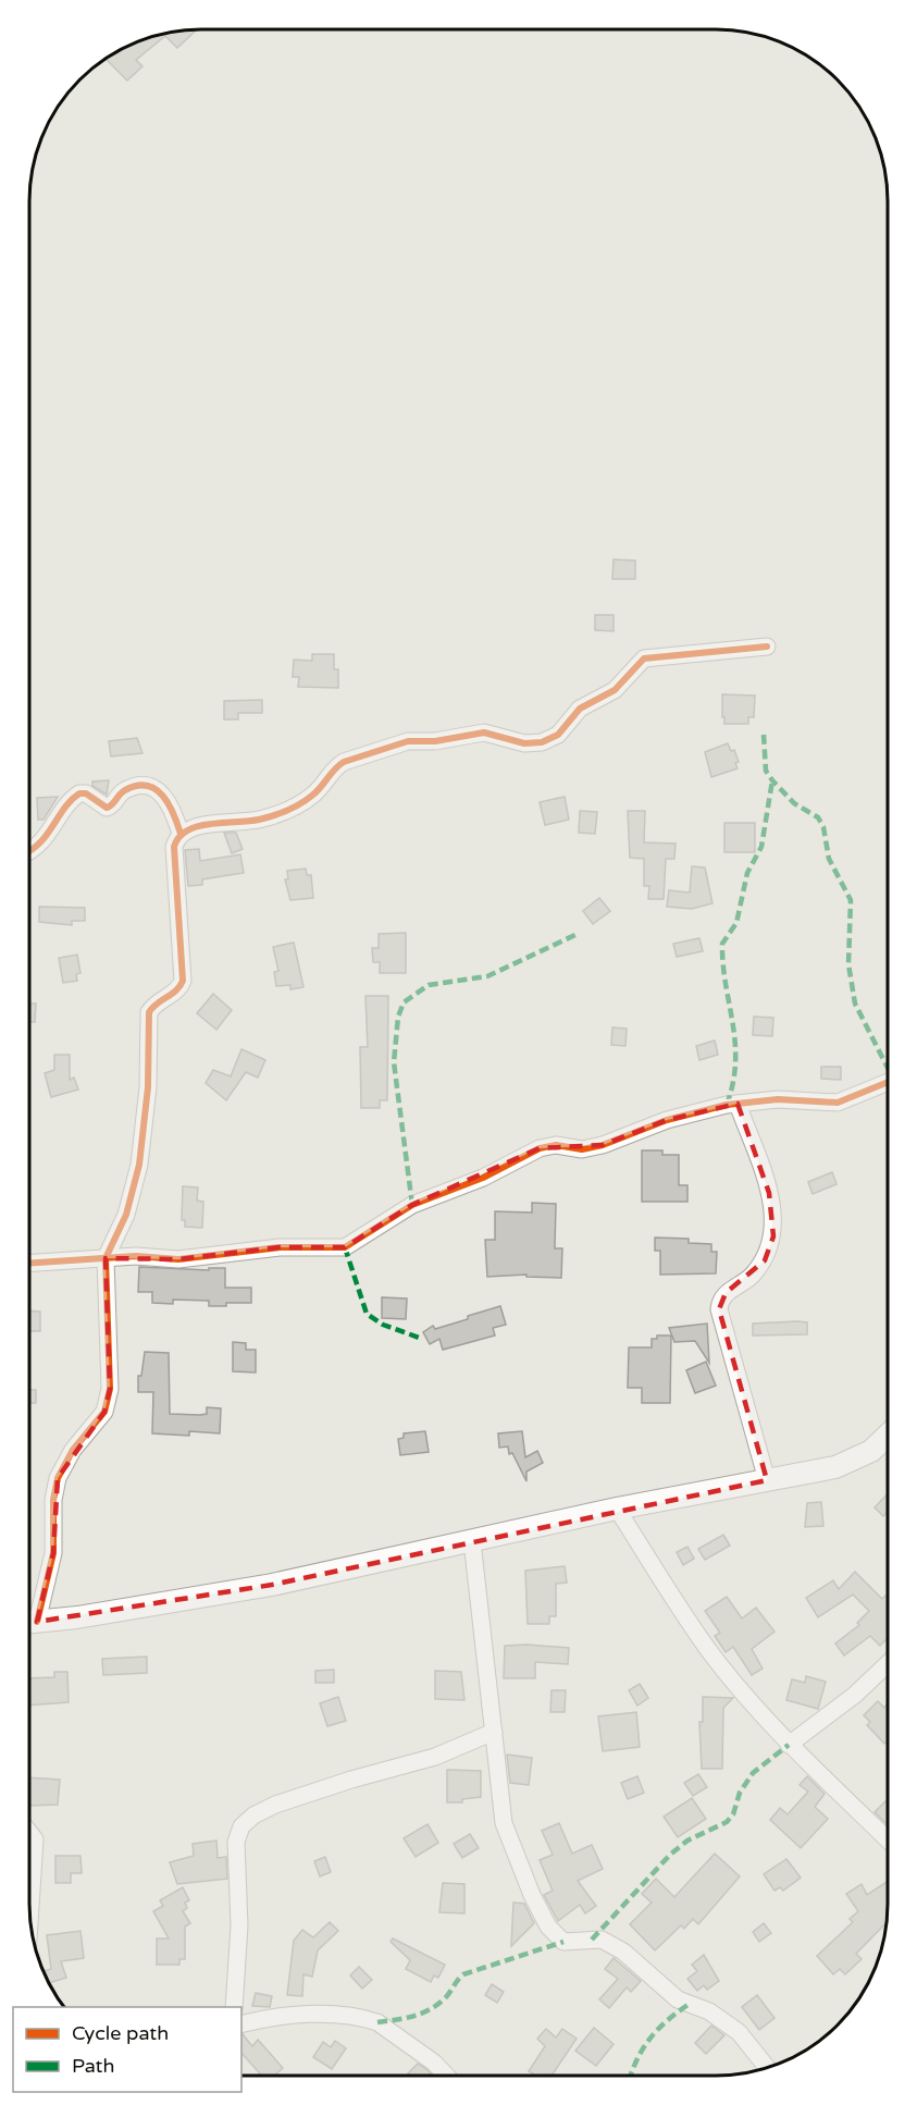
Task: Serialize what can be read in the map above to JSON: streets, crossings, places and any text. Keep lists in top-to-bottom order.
{
  "legend": ["Cycle path", "Path"]
}
